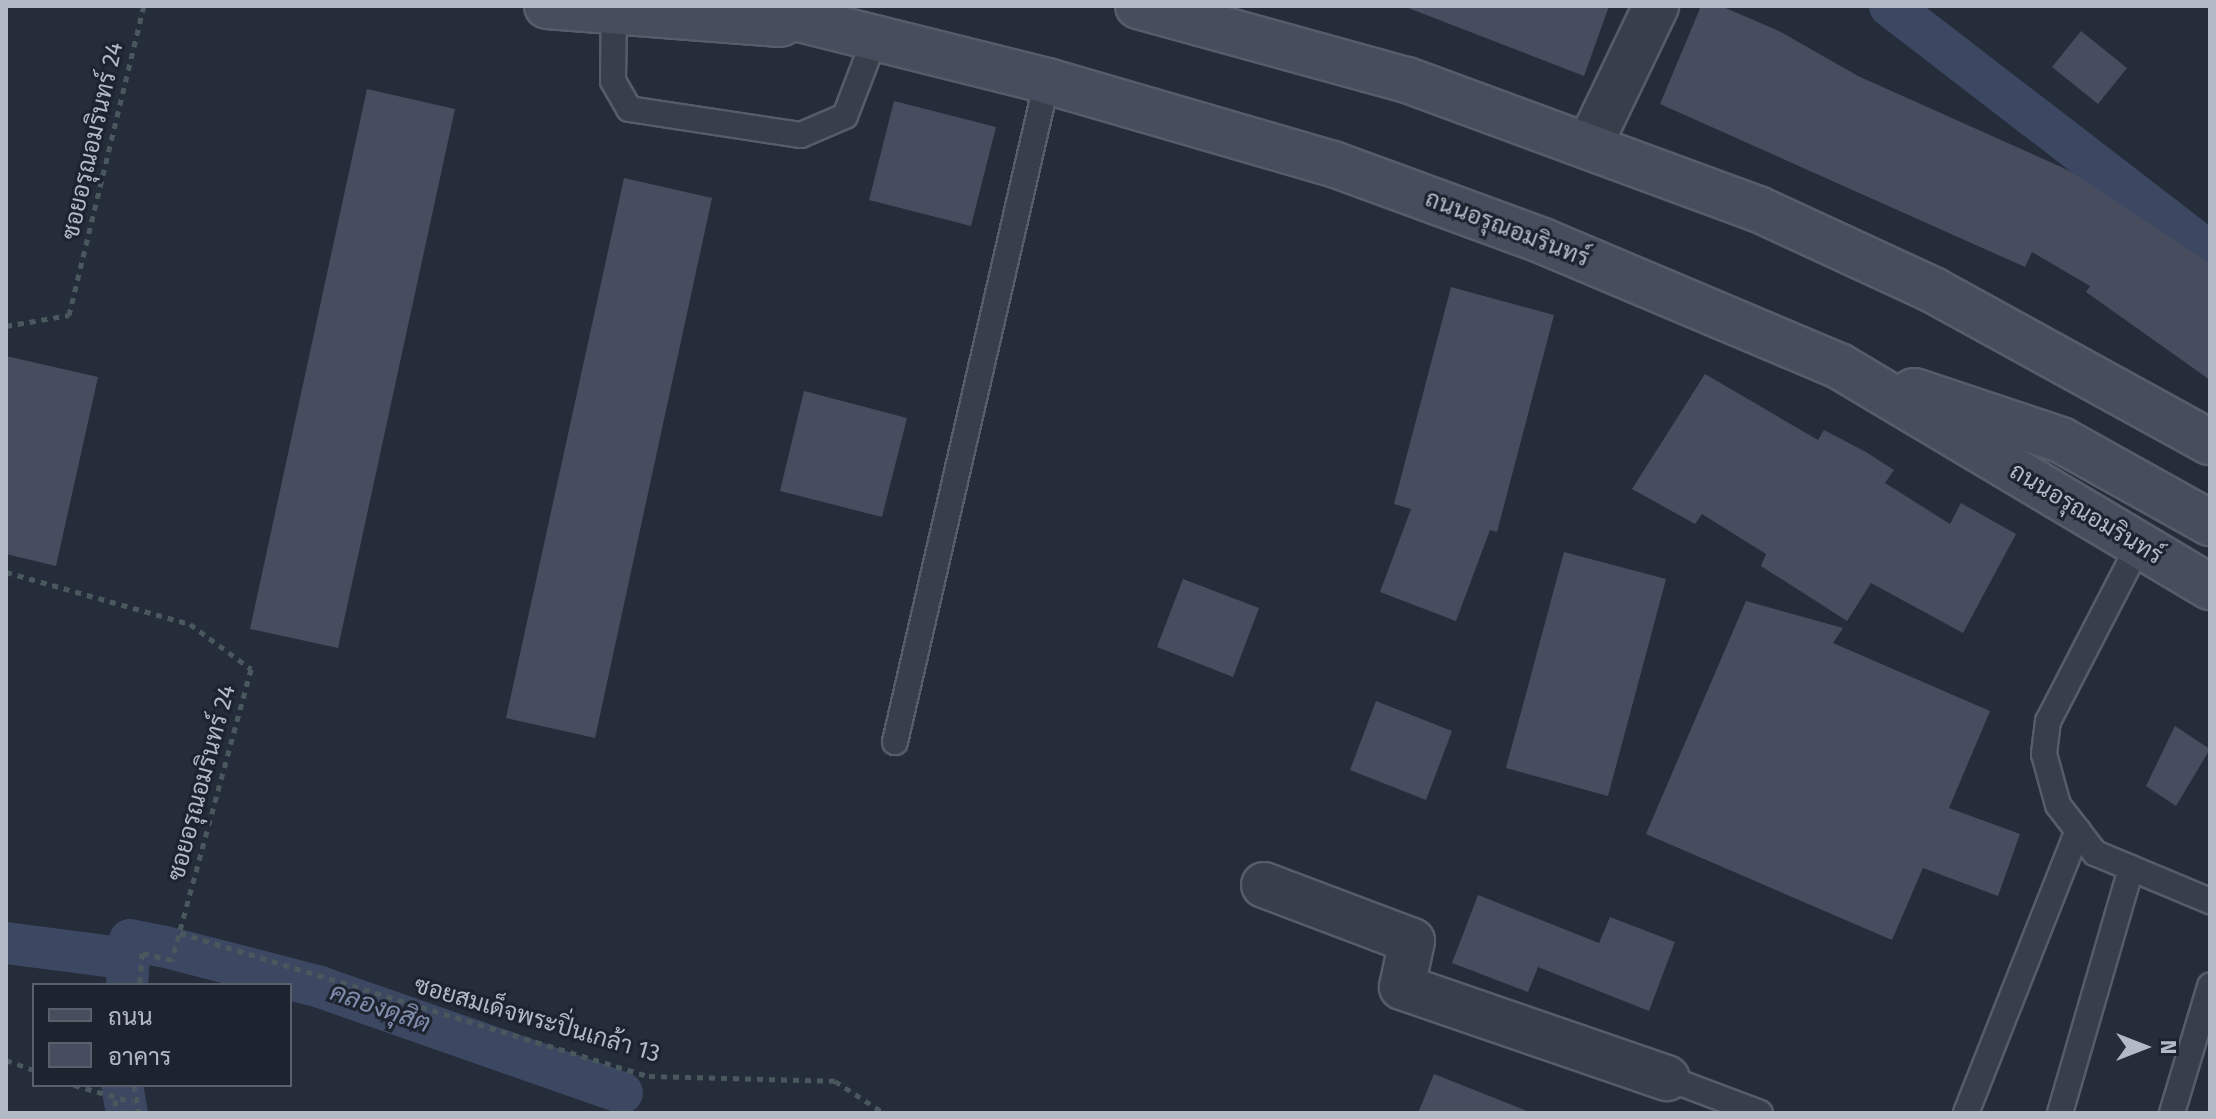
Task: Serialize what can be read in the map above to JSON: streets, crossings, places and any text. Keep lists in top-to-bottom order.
{
  "streets": {
    "main road": ["ถนนอรุณอมรินทร์"],
    "path": ["ซอยอรุณอมรินทร์ 24", "ซอยสมเด็จพระปิ่นเกล้า 13"]
  },
  "crossings": [
    ["ซอยอรุณอมรินทร์ 24", "ซอยสมเด็จพระปิ่นเกล้า 13"]
  ],
  "water": ["คลองดุสิต"],
  "legend": ["ถนน", "อาคาร"],
  "north": "right"
}
